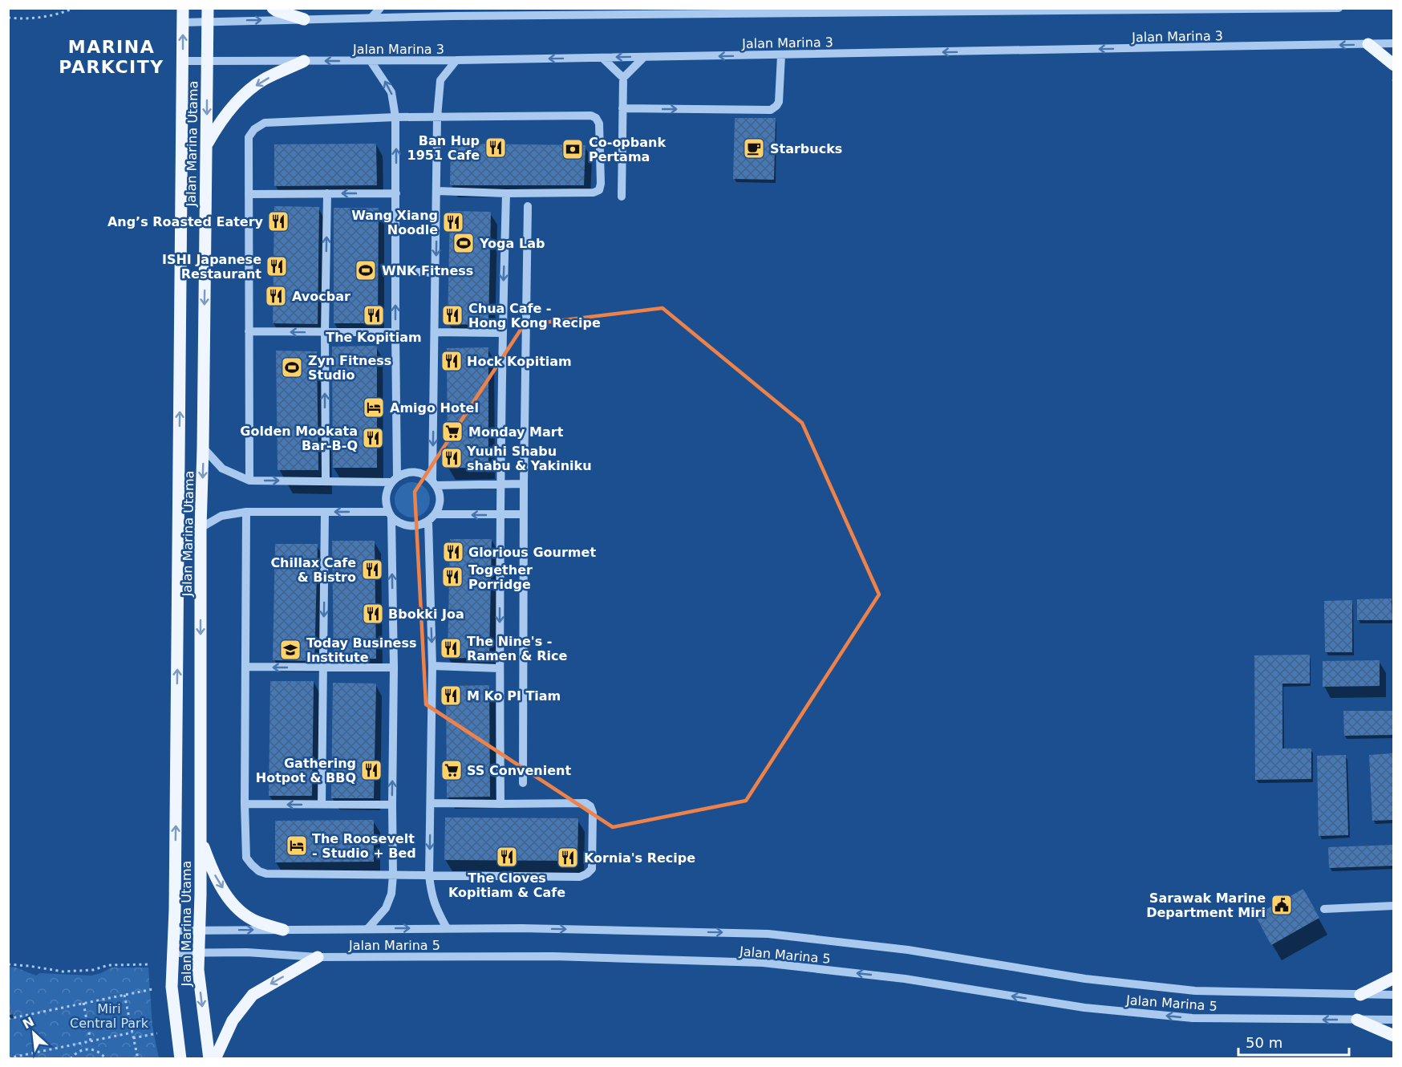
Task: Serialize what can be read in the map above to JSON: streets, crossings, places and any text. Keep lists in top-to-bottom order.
{
  "streets": {
    "main road": ["Jalan Marina Utama"],
    "street": ["Jalan Marina 3", "Jalan Marina 5"]
  },
  "crossings": [
    ["Jalan Marina 3", "Jalan Marina Utama"],
    ["Jalan Marina Utama", "Jalan Marina 5"]
  ],
  "districts": ["MARINA PARKCITY"],
  "parks": ["Miri Central Park"],
  "places": {
    "restaurant": [
      "Ban Hup 1951 Cafe",
      "Ang’s Roasted Eatery",
      "Wang Xiang Noodle",
      "ISHI Japanese Restaurant",
      "Avocbar",
      "The Kopitiam",
      "Chua Cafe - Hong Kong Recipe",
      "Hock Kopitiam",
      "Golden Mookata Bar-B-Q",
      "Yuuhi Shabu shabu & Yakiniku",
      "Glorious Gourmet",
      "Chillax Cafe & Bistro",
      "Together Porridge",
      "Bbokki Joa",
      "The Nine's - Ramen & Rice",
      "M Ko PI Tiam",
      "Gathering Hotpot & BBQ",
      "The Cloves Kopitiam & Cafe",
      "Kornia's Recipe"
    ],
    "cafe": ["Starbucks"],
    "bank": ["Co-opbank Pertama"],
    "sports": ["Yoga Lab", "WNK Fitness", "Zyn Fitness Studio"],
    "hotel": ["Amigo Hotel", "The Roosevelt - Studio + Bed"],
    "supermarket": ["Monday Mart", "SS Convenient"],
    "school or university": ["Today Business Institute"],
    "public building": ["Sarawak Marine Department Miri"]
  },
  "scale_bar": "50 m",
  "north": "top left"
}
